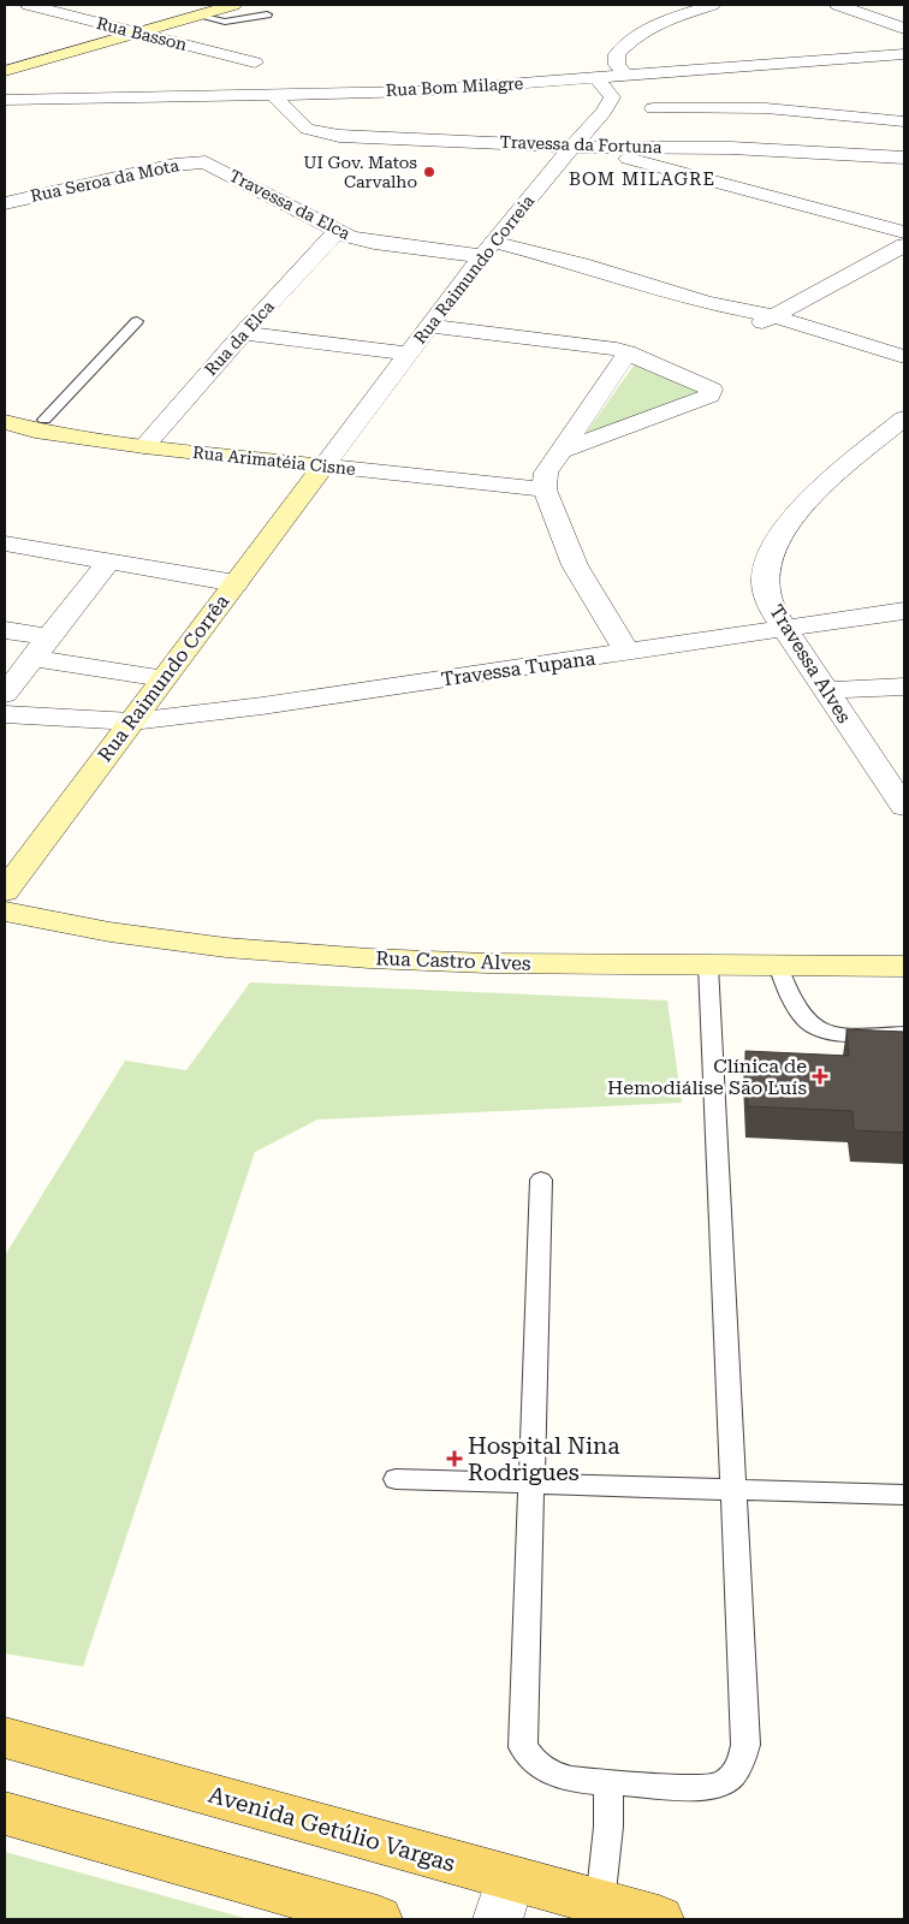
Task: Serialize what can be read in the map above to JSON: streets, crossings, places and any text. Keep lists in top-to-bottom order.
{
  "streets": {
    "main road": ["Avenida Getúlio Vargas"],
    "street": [
      "Rua Basson",
      "Rua Bom Milagre",
      "Travessa da Fortuna",
      "Rua Seroa da Mota",
      "Travessa da Elca",
      "Rua Raimundo Correia",
      "Rua da Elca",
      "Rua Arimatéia Cisne",
      "Travessa Alves",
      "Travessa Tupana",
      "Rua Raimundo Corrêa",
      "Rua Castro Alves"
    ]
  },
  "crossings": [
    ["Rua Bom Milagre", "Travessa da Fortuna"],
    ["Travessa da Fortuna", "Rua Raimundo Correia"],
    ["Rua Seroa da Mota", "Travessa da Elca"],
    ["Travessa da Elca", "Rua Raimundo Correia"],
    ["Travessa da Elca", "Rua da Elca"],
    ["Rua Raimundo Correia", "Rua Arimatéia Cisne"],
    ["Rua Raimundo Correia", "Rua Raimundo Corrêa"],
    ["Rua da Elca", "Rua Arimatéia Cisne"],
    ["Rua Arimatéia Cisne", "Rua Raimundo Corrêa"],
    ["Travessa Alves", "Travessa Tupana"],
    ["Travessa Tupana", "Rua Raimundo Corrêa"]
  ],
  "districts": ["BOM MILAGRE"],
  "places": {
    "other": ["UI Gov. Matos Carvalho"],
    "health": ["Clínica de Hemodiálise São Luís", "Hospital Nina Rodrigues"]
  }
}
